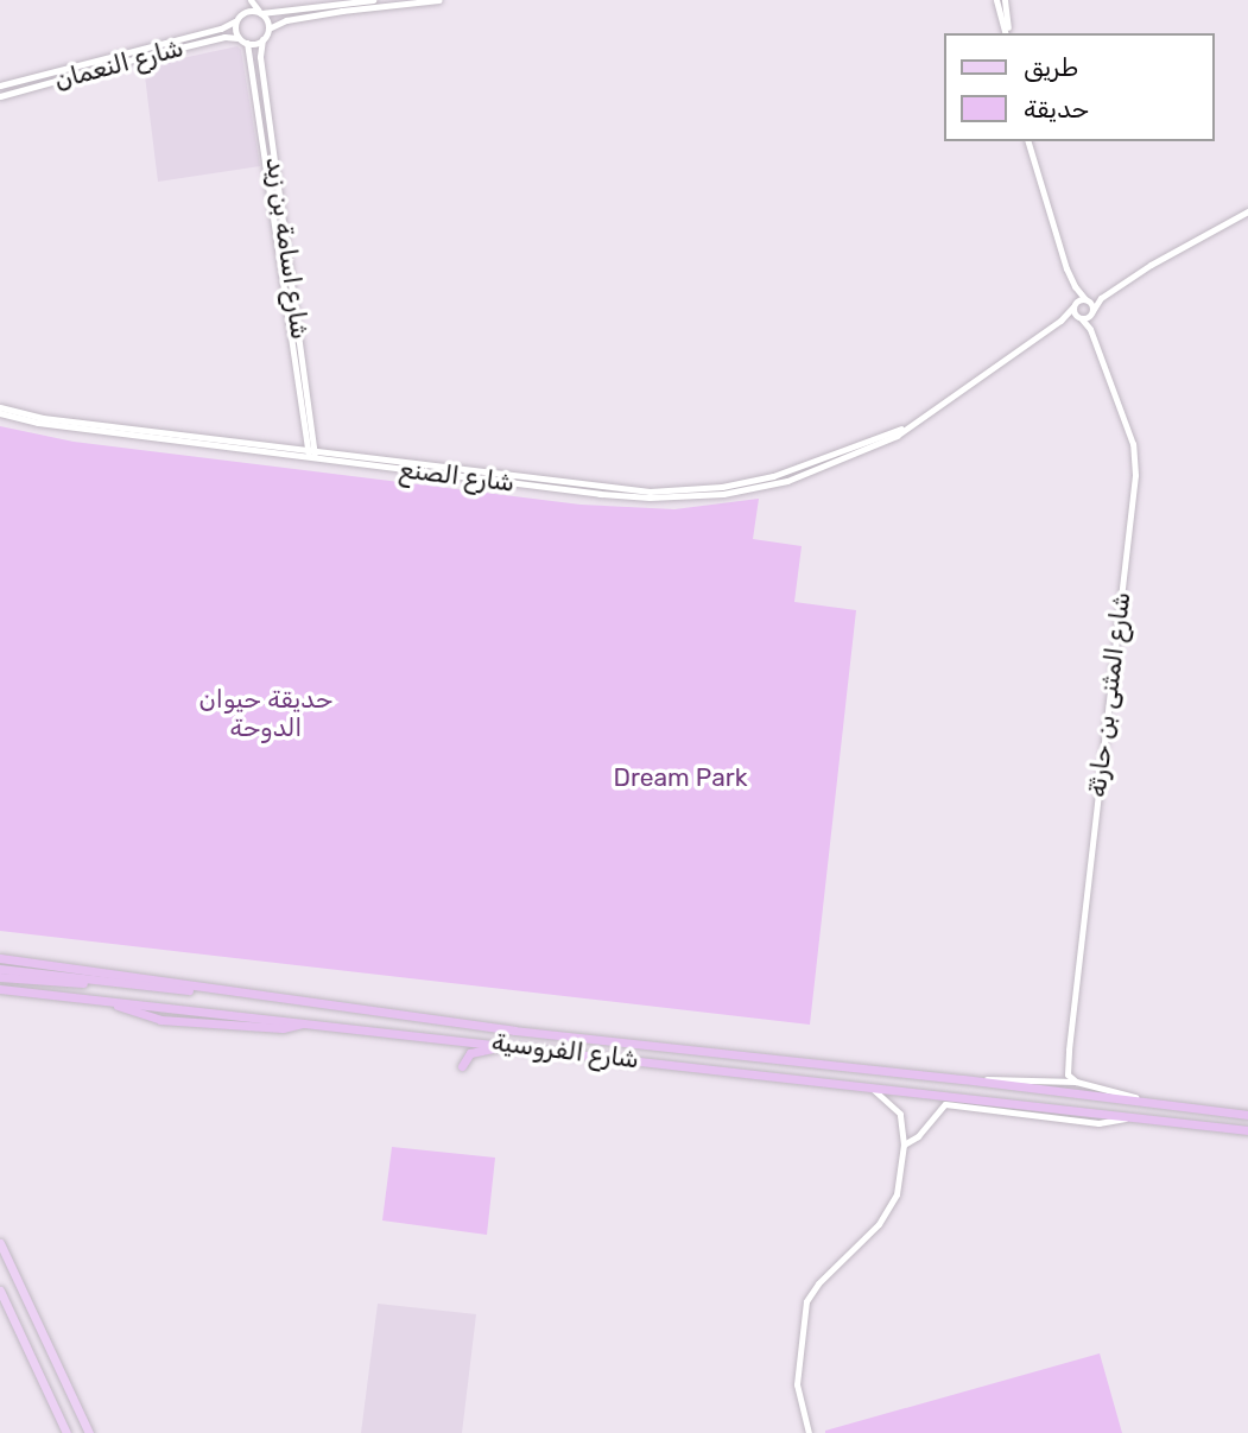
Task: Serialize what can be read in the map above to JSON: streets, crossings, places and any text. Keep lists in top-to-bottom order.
{
  "streets": {
    "highway": ["شارع الفروسية"],
    "street": [
      "شارع النعمان",
      "شارع اسامة بن زيد",
      "شارع الصنع",
      "شارع المثنى بن حارثة"
    ]
  },
  "crossings": [
    ["شارع النعمان", "شارع اسامة بن زيد"],
    ["شارع اسامة بن زيد", "شارع الصنع"],
    ["شارع الصنع", "شارع المثنى بن حارثة"]
  ],
  "parks": ["حديقة حيوان الدوحة", "Dream Park"],
  "legend": ["طريق", "حديقة"]
}
